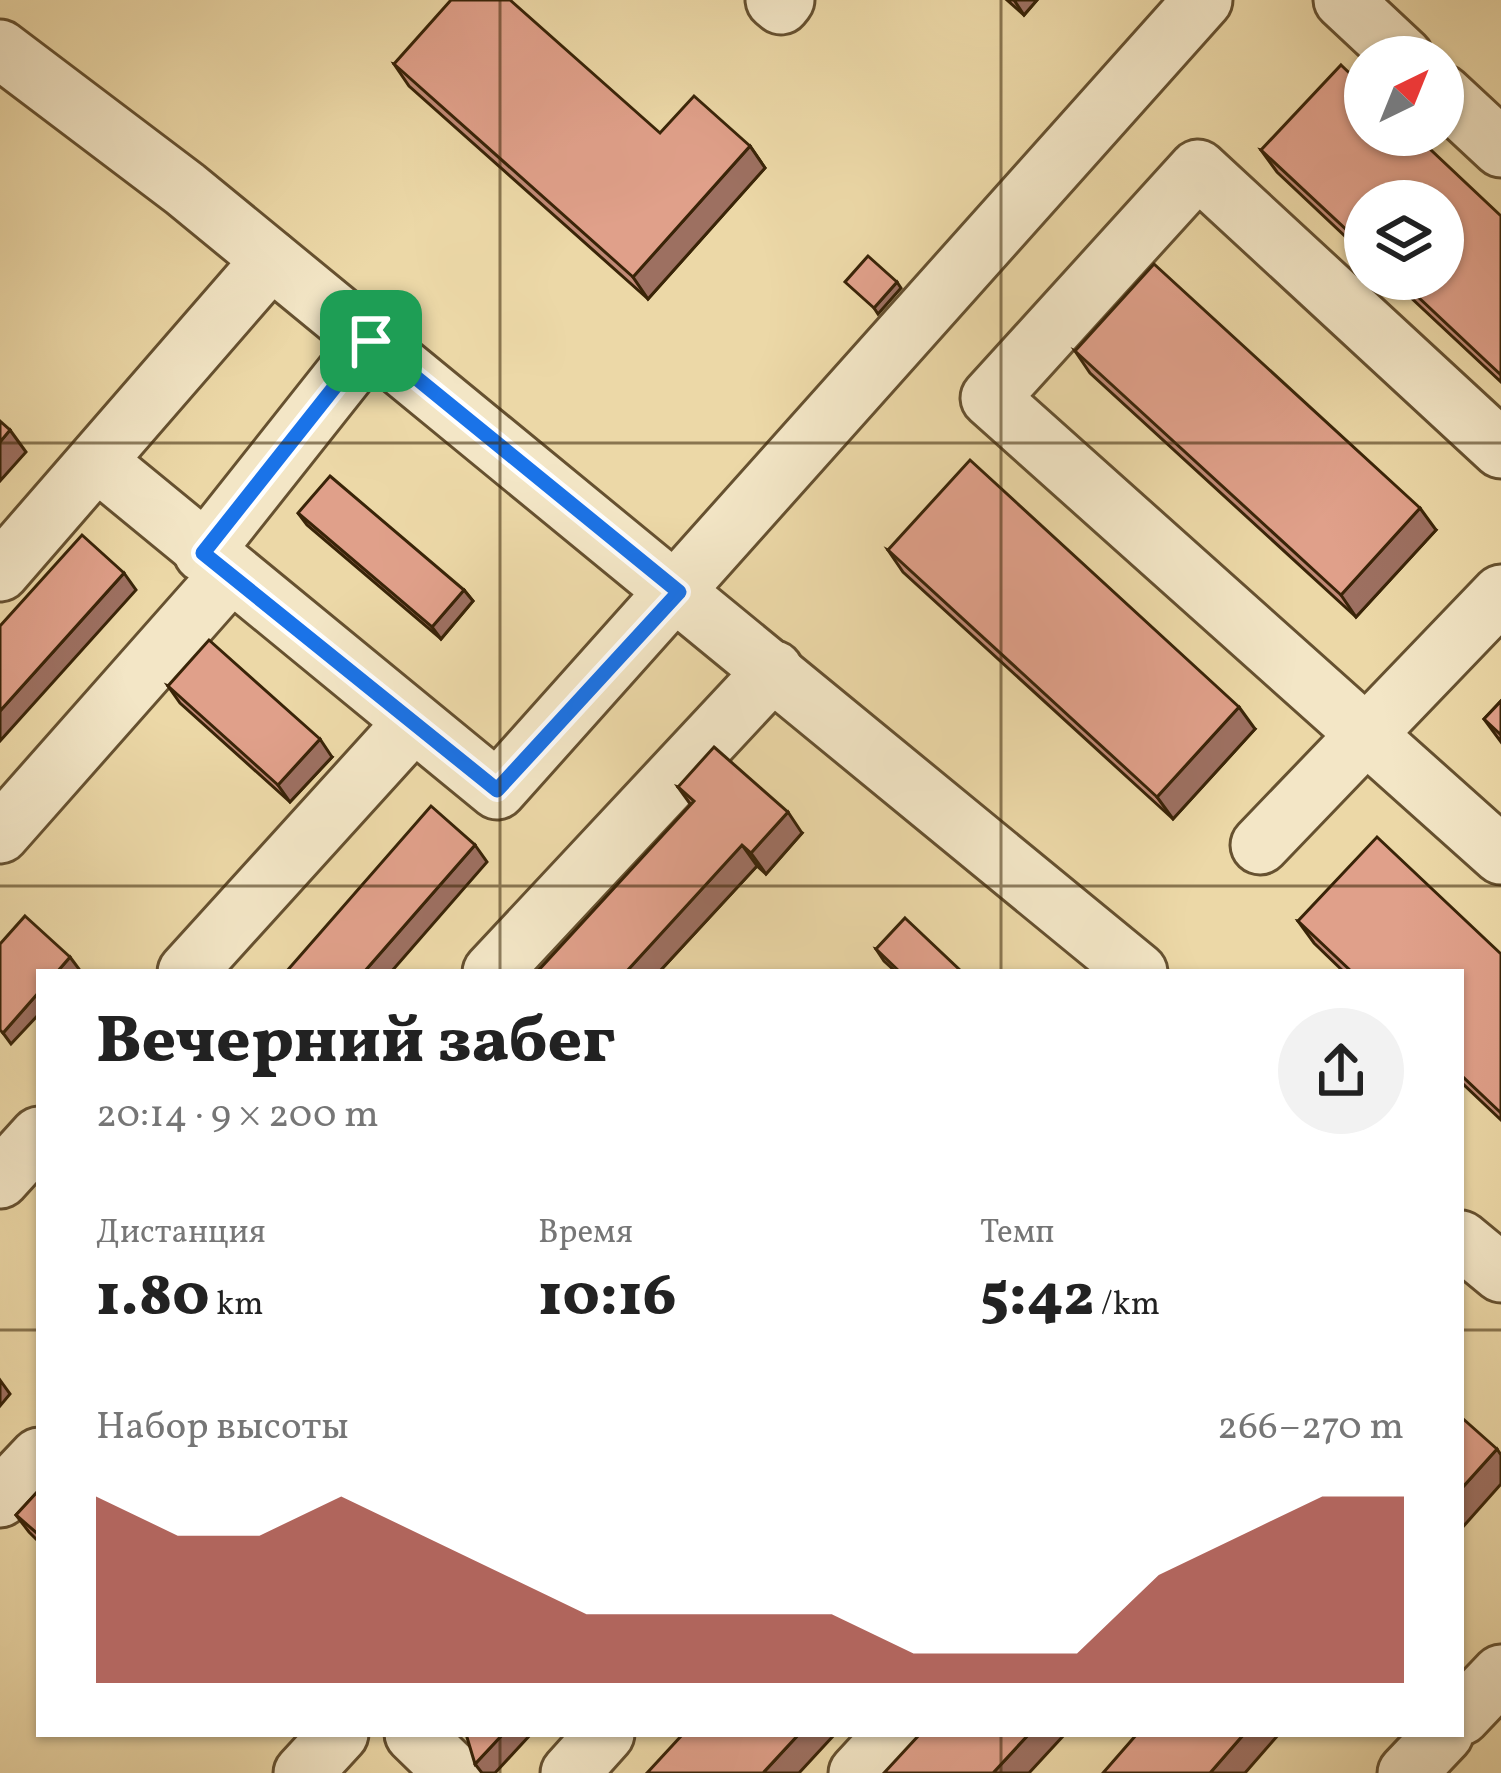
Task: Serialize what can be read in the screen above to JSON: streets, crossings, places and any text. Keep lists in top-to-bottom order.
{
  "north": "top right",
  "page": {
    "heading": ["Вечерний забег", "20:14 · 9 × 200 m"],
    "stats": [
      ["Дистанция", "1.80 km"],
      ["Время", "10:16"],
      ["Темп", "5:42 /km"]
    ],
    "chart": ["Набор высоты", "266–270 m"]
  }
}
